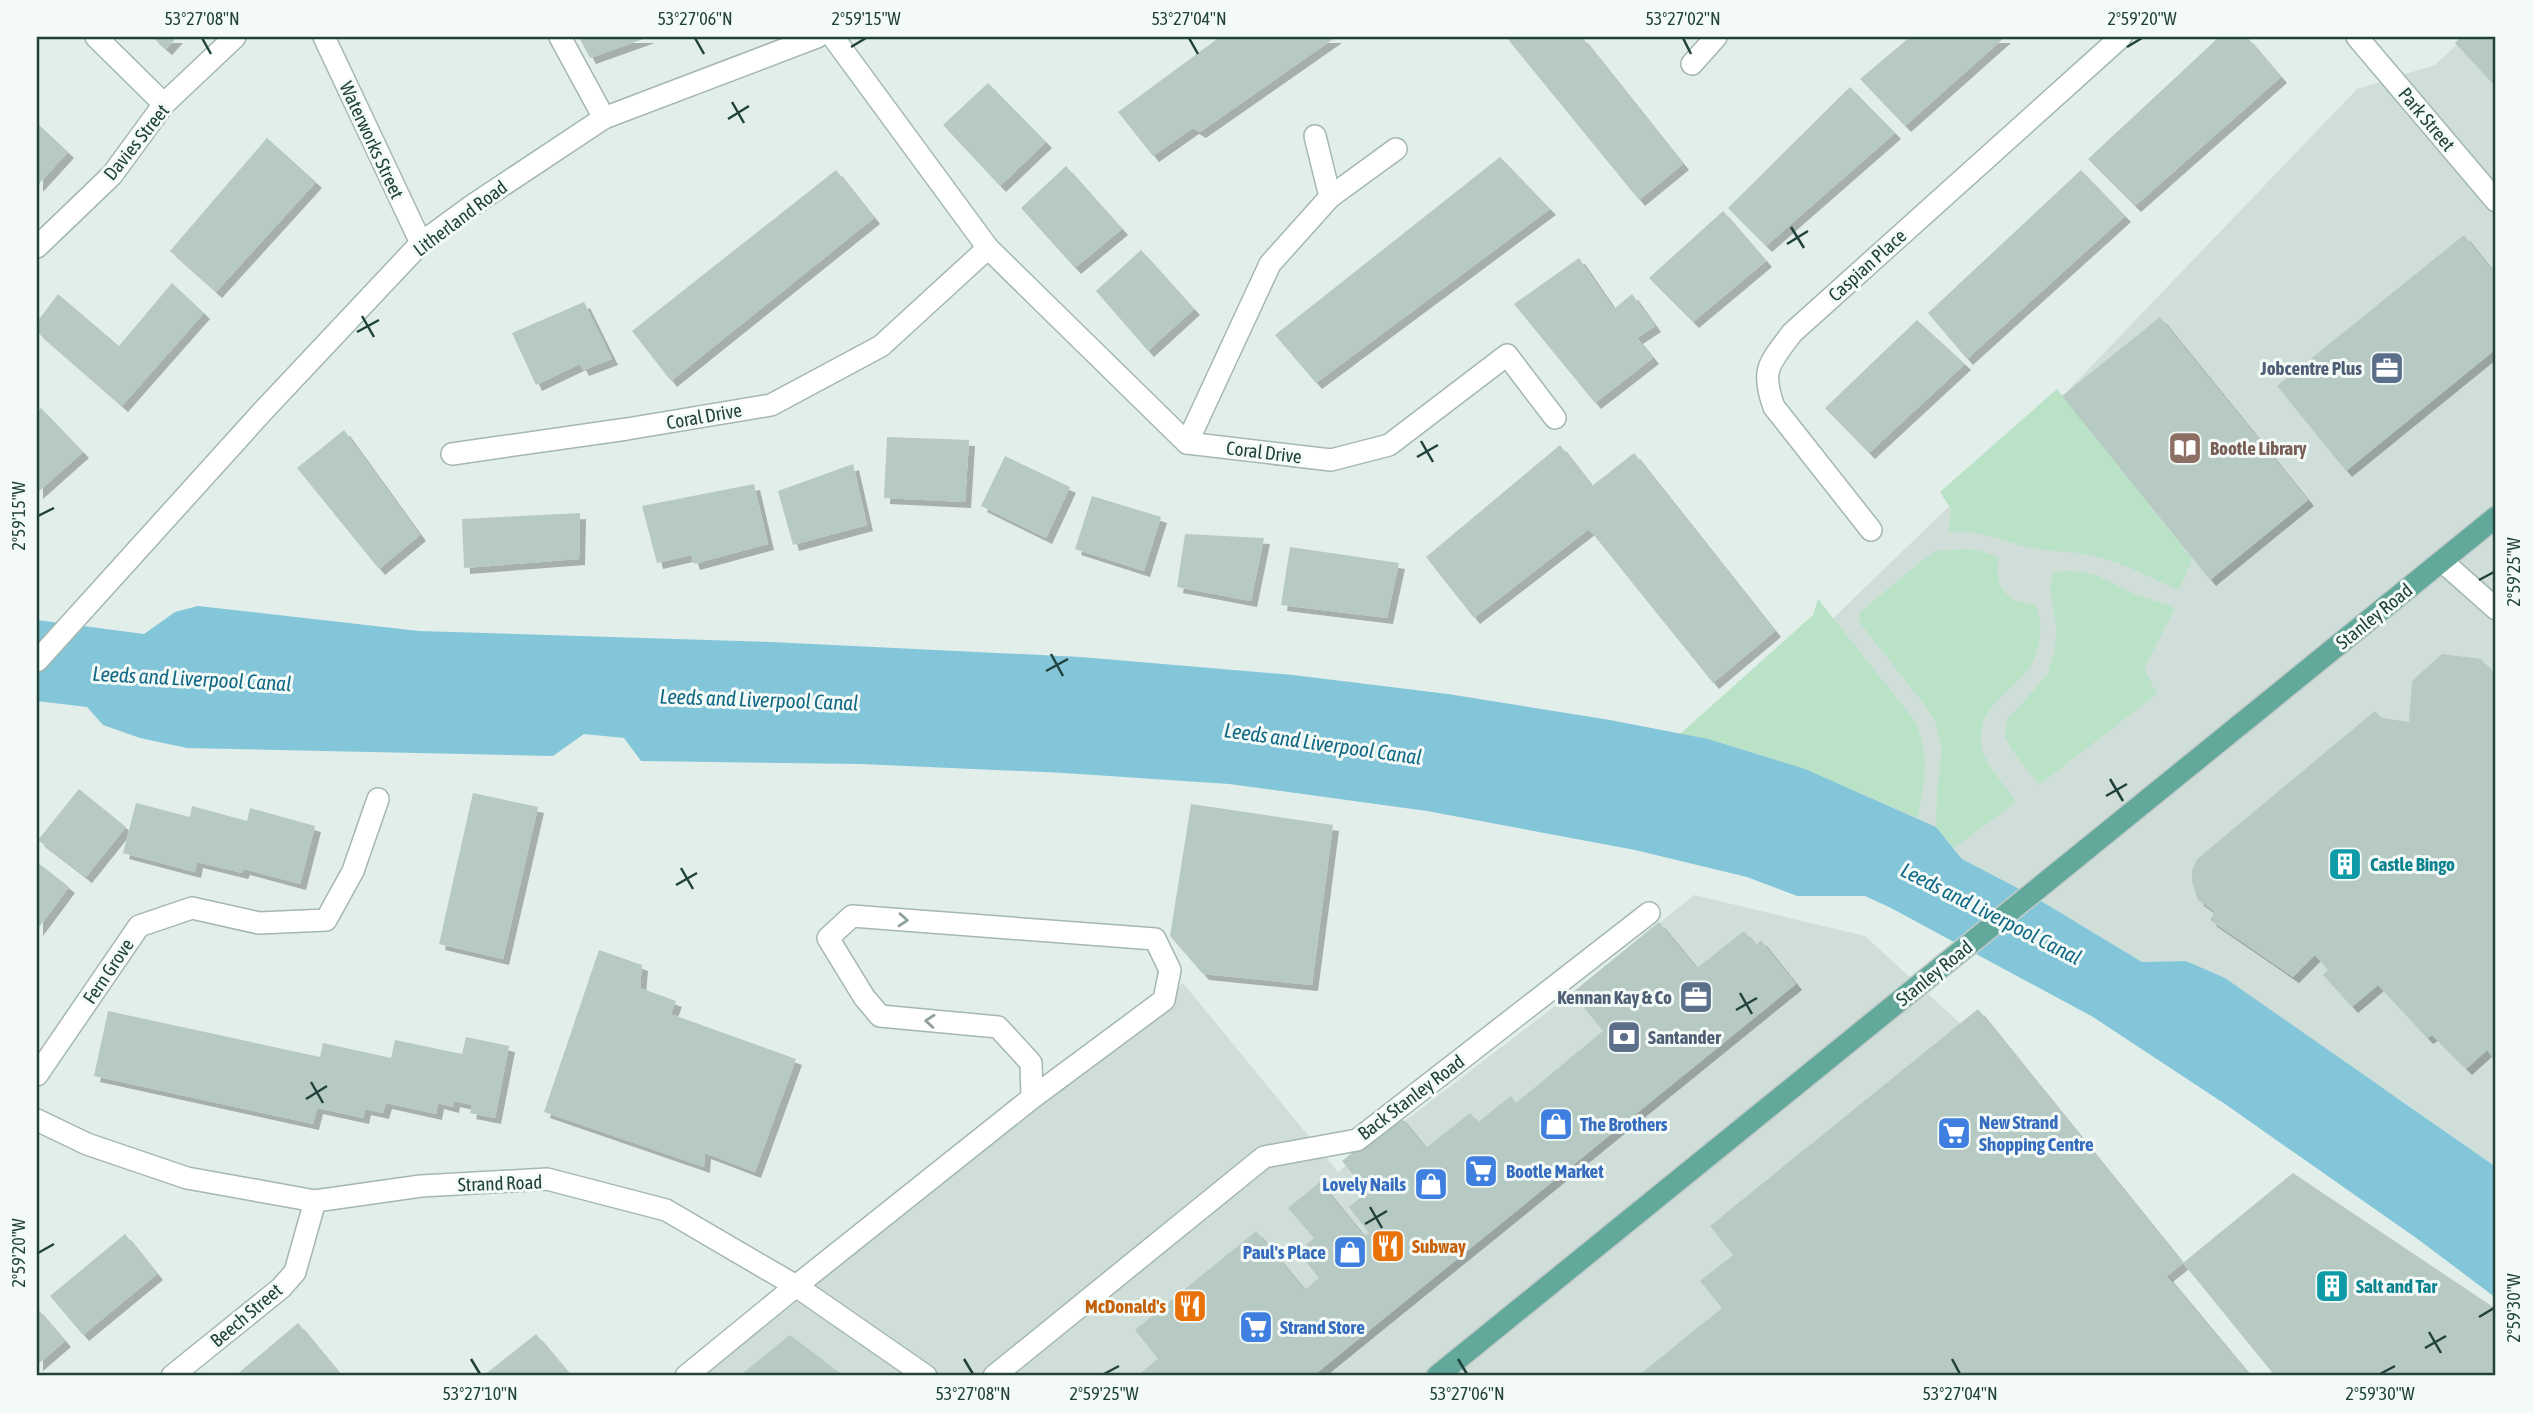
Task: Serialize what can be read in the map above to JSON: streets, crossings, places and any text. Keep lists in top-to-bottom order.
{
  "streets": {
    "main road": ["Stanley Road"],
    "street": [
      "Park Street",
      "Waterworks Street",
      "Davies Street",
      "Litherland Road",
      "Caspian Place",
      "Coral Drive",
      "Fern Grove",
      "Back Stanley Road",
      "Strand Road",
      "Beech Street"
    ]
  },
  "crossings": [
    ["Waterworks Street", "Litherland Road"],
    ["Strand Road", "Beech Street"]
  ],
  "water": ["Leeds and Liverpool Canal"],
  "places": {
    "office": ["Jobcentre Plus", "Kennan Kay & Co"],
    "library": ["Bootle Library"],
    "building": ["Castle Bingo", "Salt and Tar"],
    "bank": ["Santander"],
    "shop": ["The Brothers", "Lovely Nails", "Paul's Place"],
    "supermarket": ["New Strand Shopping Centre", "Bootle Market", "Strand Store"],
    "restaurant": ["Subway", "McDonald's"]
  },
  "coordinates": [
    "53°27'08\"N",
    "53°27'06\"N",
    "2°59'15\"W",
    "53°27'04\"N",
    "53°27'02\"N",
    "2°59'20\"W",
    "2°59'25\"W",
    "2°59'30\"W",
    "53°27'10\"N"
  ]
}
